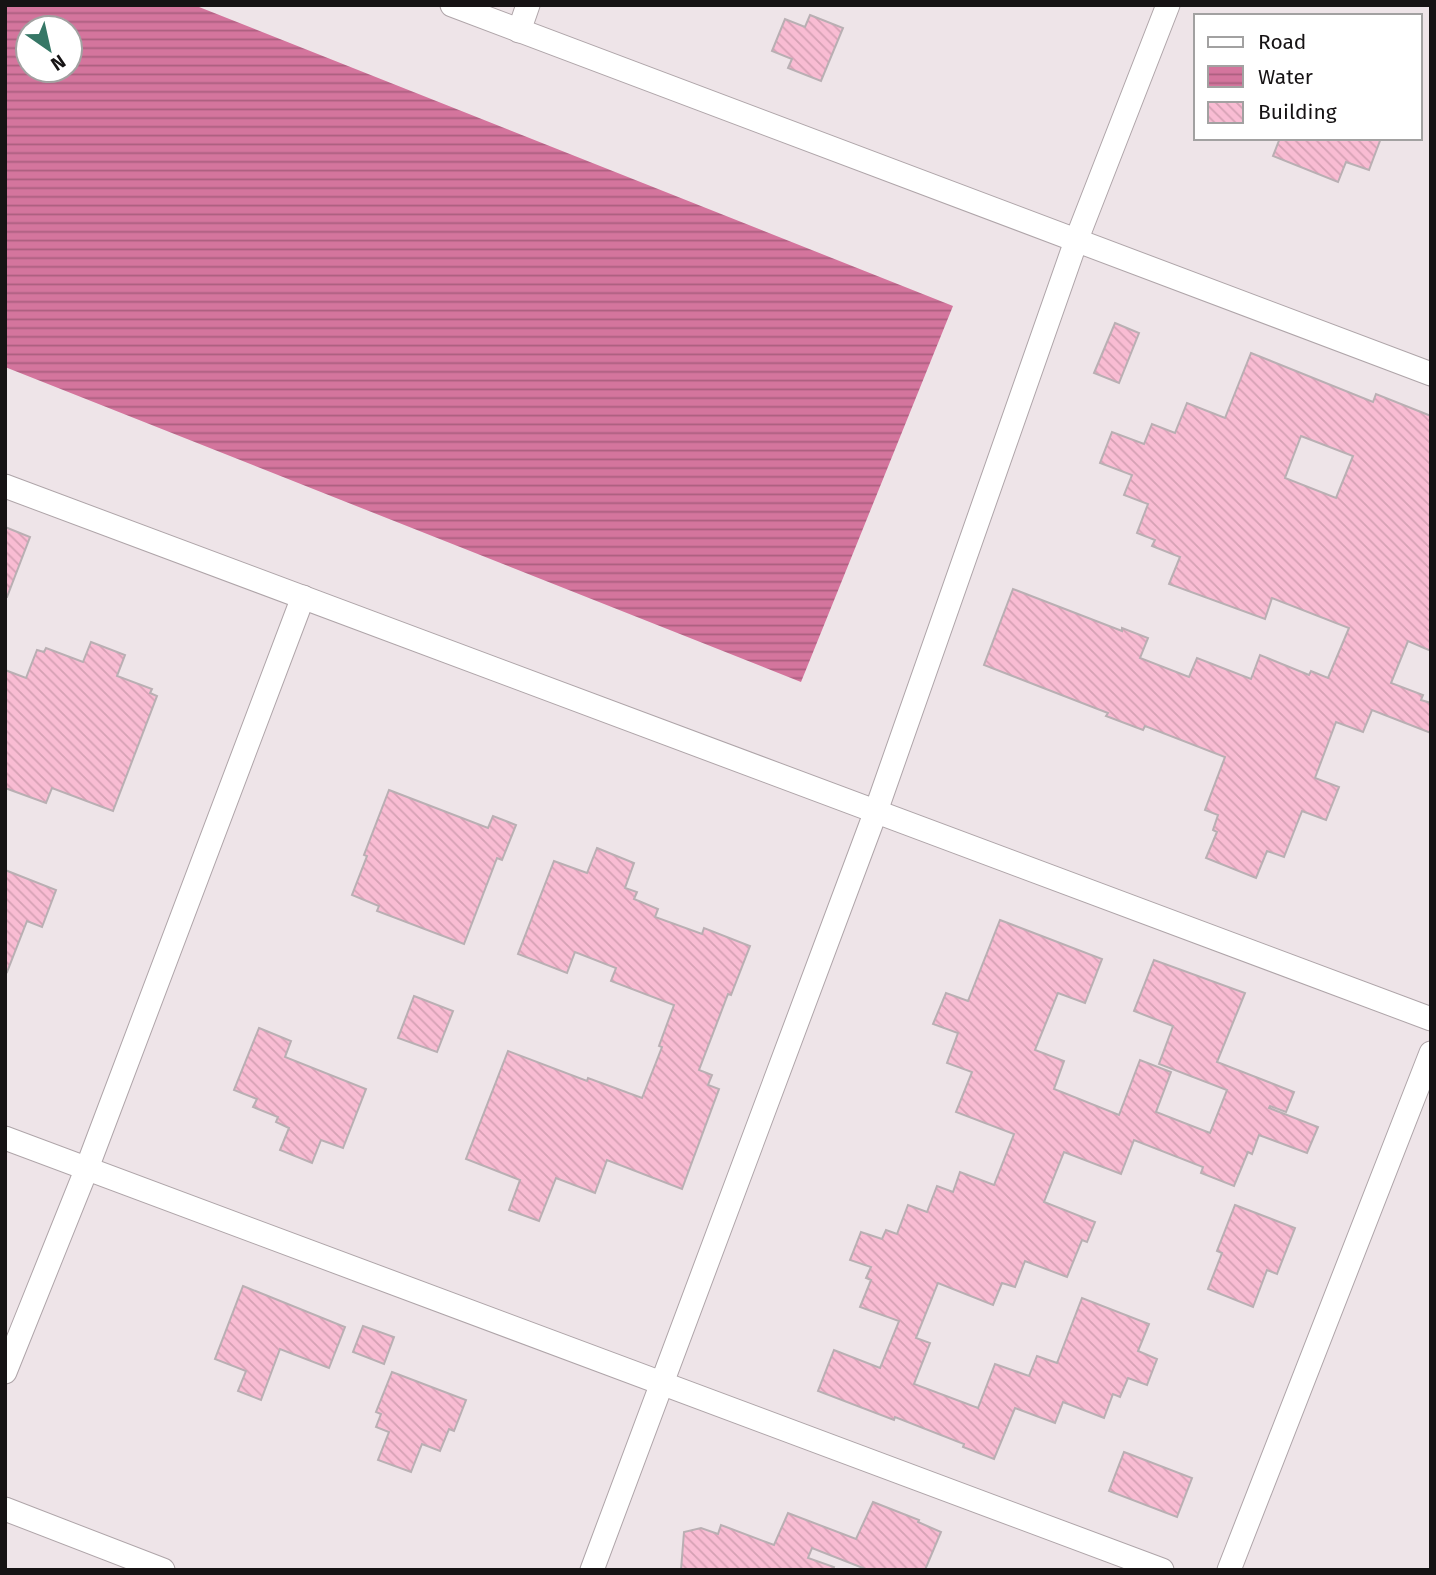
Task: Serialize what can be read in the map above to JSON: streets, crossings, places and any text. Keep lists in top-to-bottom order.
{
  "legend": ["Road", "Water", "Building"],
  "north": "bottom right"
}
